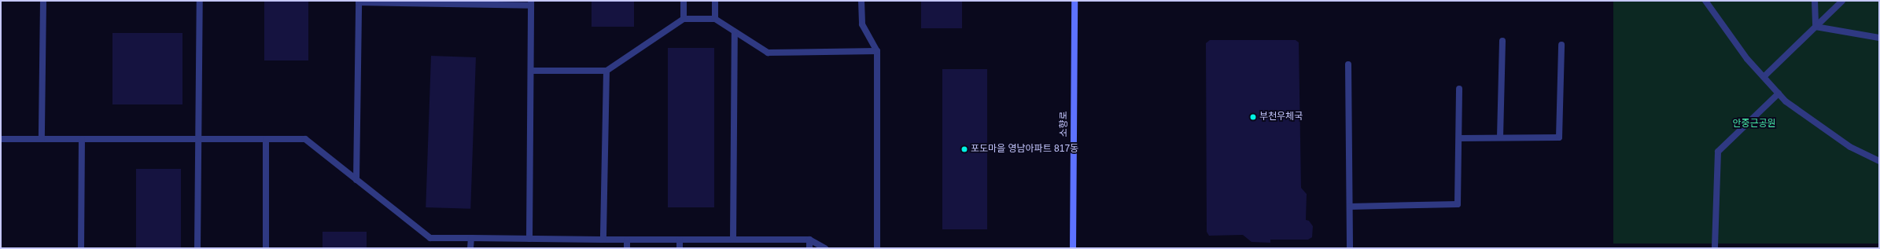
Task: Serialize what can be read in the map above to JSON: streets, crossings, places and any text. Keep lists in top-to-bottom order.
{
  "streets": {
    "street": ["소향로"]
  },
  "parks": ["안중근공원"],
  "places": ["부천우체국", "포도마을 영남아파트 817동"]
}
